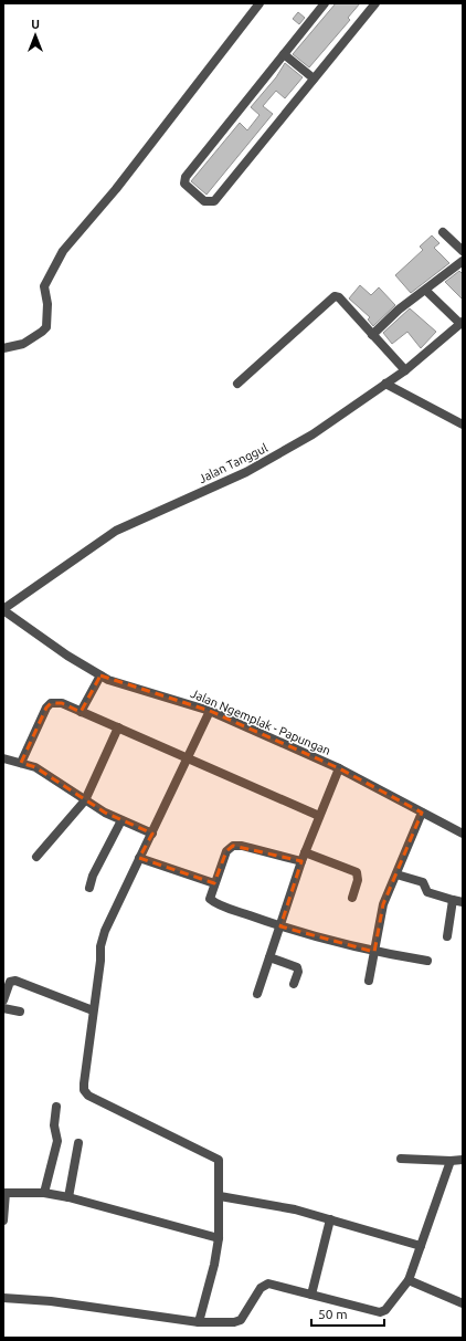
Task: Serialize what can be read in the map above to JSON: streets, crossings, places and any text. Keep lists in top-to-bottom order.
{
  "streets": {
    "street": ["Jalan Tanggul", "Jalan Ngemplak - Papungan"]
  },
  "crossings": [
    ["Jalan Tanggul", "Jalan Ngemplak - Papungan"]
  ],
  "scale_bar": "50 m",
  "north": "top"
}
